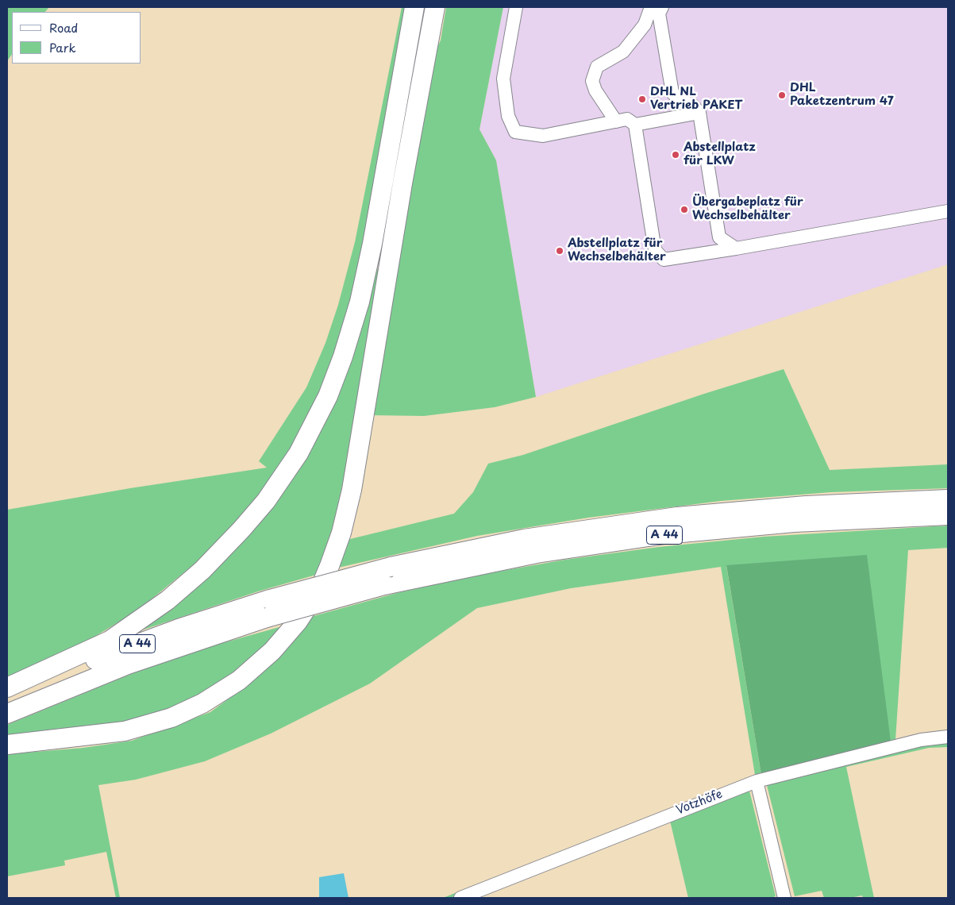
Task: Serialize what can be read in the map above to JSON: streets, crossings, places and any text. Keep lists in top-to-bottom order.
{
  "streets": {
    "highway": ["A 44"],
    "street": ["Votzhöfe"]
  },
  "places": [
    "DHL Paketzentrum 47",
    "DHL NL Vertrieb PAKET",
    "Abstellplatz für LKW",
    "Übergabeplatz für Wechselbehälter",
    "Abstellplatz für Wechselbehälter"
  ],
  "legend": ["Road", "Park"]
}
